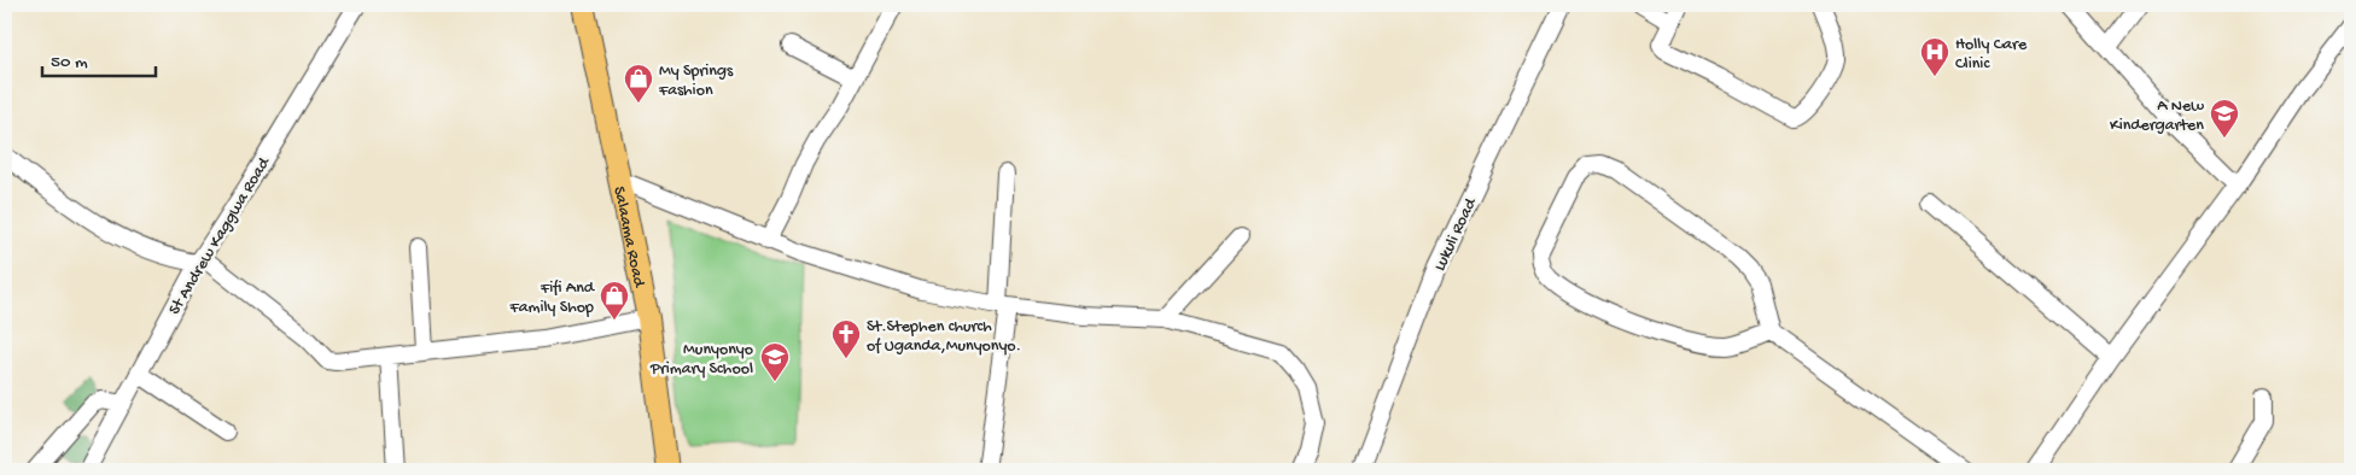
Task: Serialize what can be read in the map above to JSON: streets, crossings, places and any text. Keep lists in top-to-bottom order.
{
  "streets": {
    "main road": ["Salaama Road"],
    "street": ["Lukuli Road", "St Andrew Kaggwa Road"]
  },
  "places": {
    "hospital": ["Holly Care Clinic"],
    "shop": ["My Springs Fashion", "Fifi And Family Shop"],
    "school or university": ["A New Kindergarten", "Munyonyo Primary School"],
    "church": ["St.Stephen church of Uganda,Munyonyo."]
  },
  "scale_bar": "50 m"
}
